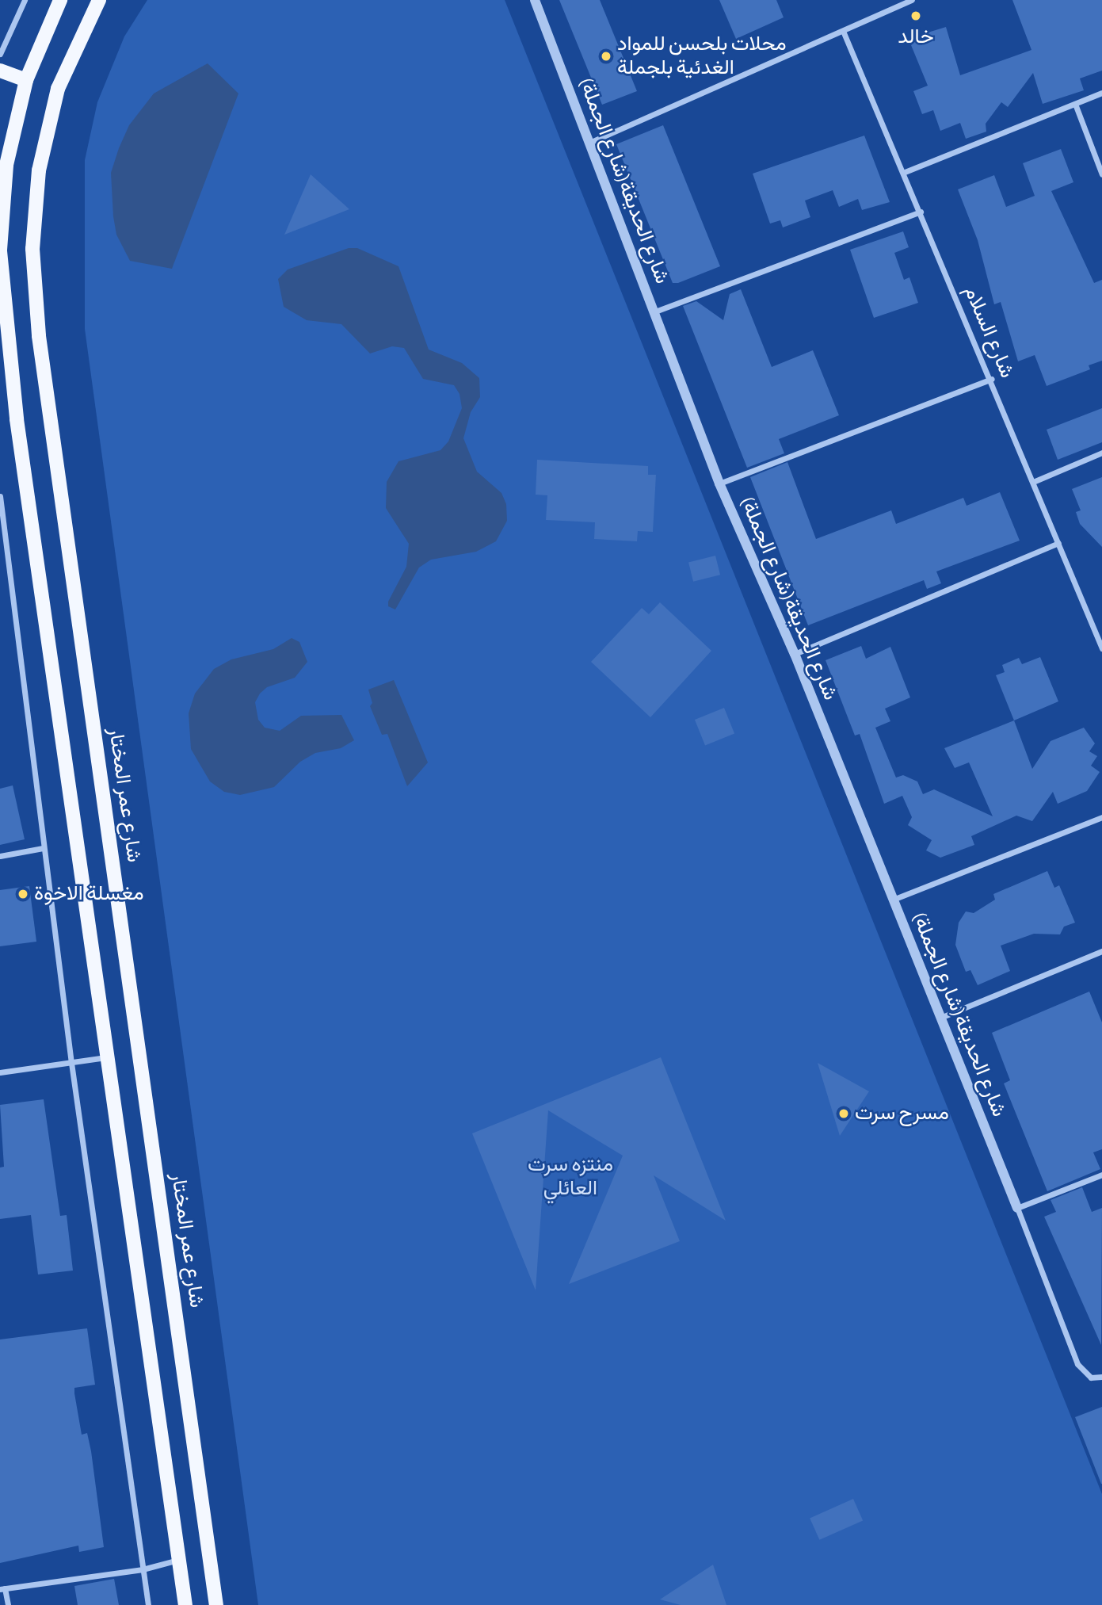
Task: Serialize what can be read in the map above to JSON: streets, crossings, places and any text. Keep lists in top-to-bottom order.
{
  "streets": {
    "main road": ["شارع عمر المختار"],
    "street": ["شارع الحديقة(شارع الجملة)", "شارع السلام"]
  },
  "parks": ["منتزه سرت العائلي"],
  "places": [
    "خالد",
    "محلات بلحسن للمواد الغدئية بلجملة",
    "مغسلة الاخوة",
    "مسرح سرت"
  ]
}
